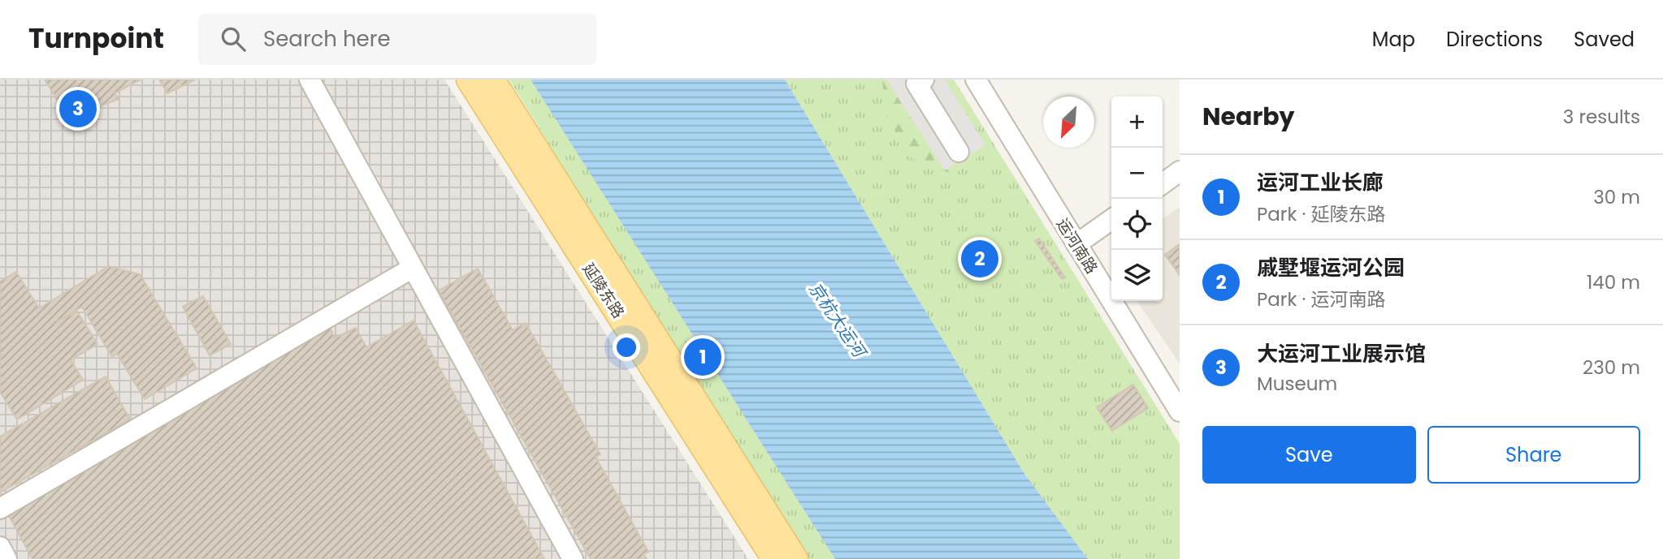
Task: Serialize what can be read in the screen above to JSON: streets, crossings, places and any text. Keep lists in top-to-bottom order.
{
  "streets": {
    "main road": ["延陵东路"],
    "street": ["运河南路"]
  },
  "water": ["京杭大运河"],
  "north": "bottom left",
  "page": {
    "header": "Turnpoint",
    "search": "Search here",
    "nav": ["Map", "Directions", "Saved"],
    "heading": ["Nearby", "3 results"],
    "pins": ["3", "2", "1"],
    "map_buttons": ["+", "−"],
    "list": [
      {
        "mark": "1",
        "name": "运河工业长廊",
        "note": "Park · 延陵东路",
        "value": "30 m"
      },
      {
        "mark": "2",
        "name": "戚墅堰运河公园",
        "note": "Park · 运河南路",
        "value": "140 m"
      },
      {
        "mark": "3",
        "name": "大运河工业展示馆",
        "note": "Museum",
        "value": "230 m"
      }
    ],
    "buttons": ["Save", "Share"]
  }
}
